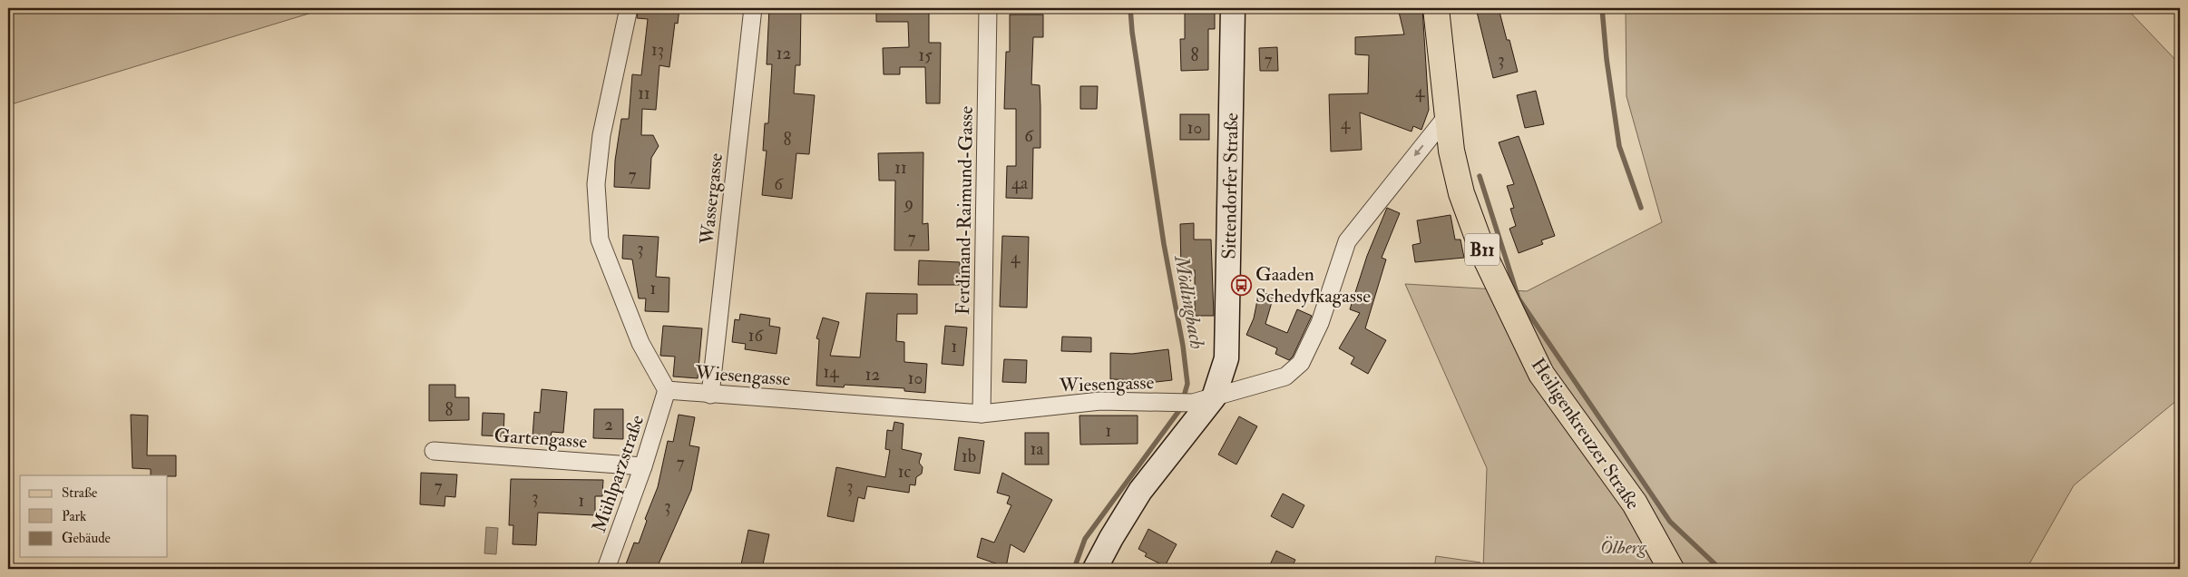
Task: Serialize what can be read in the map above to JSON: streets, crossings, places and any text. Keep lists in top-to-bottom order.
{
  "streets": {
    "main road": ["B11", "Heiligenkreuzer Straße"],
    "street": [
      "Sittendorfer Straße",
      "Wassergasse",
      "Ferdinand-Raimund-Gasse",
      "Wiesengasse",
      "Gartengasse",
      "Mühlparzstraße"
    ]
  },
  "crossings": [
    ["Sittendorfer Straße", "Wiesengasse"],
    ["Wassergasse", "Wiesengasse"],
    ["Ferdinand-Raimund-Gasse", "Wiesengasse"],
    ["Wiesengasse", "Heiligenkreuzer Straße"],
    ["Wiesengasse", "Mühlparzstraße"],
    ["Gartengasse", "Mühlparzstraße"]
  ],
  "water": ["Mödlingbach"],
  "parks": ["Ölberg"],
  "places": {
    "bus stop": ["Gaaden Schedyfkagasse"]
  },
  "house_numbers": [
    "13",
    "12",
    "15",
    "8",
    "7",
    "3",
    "4",
    "11",
    "4",
    "10",
    "6",
    "8",
    "11",
    "7",
    "4a",
    "6",
    "9",
    "7",
    "3",
    "4",
    "1",
    "16",
    "1",
    "14",
    "12",
    "10",
    "8",
    "2",
    "1",
    "1a",
    "1b",
    "7",
    "1c",
    "7",
    "3",
    "3",
    "1",
    "3"
  ],
  "legend": ["Straße", "Park", "Gebäude"]
}
